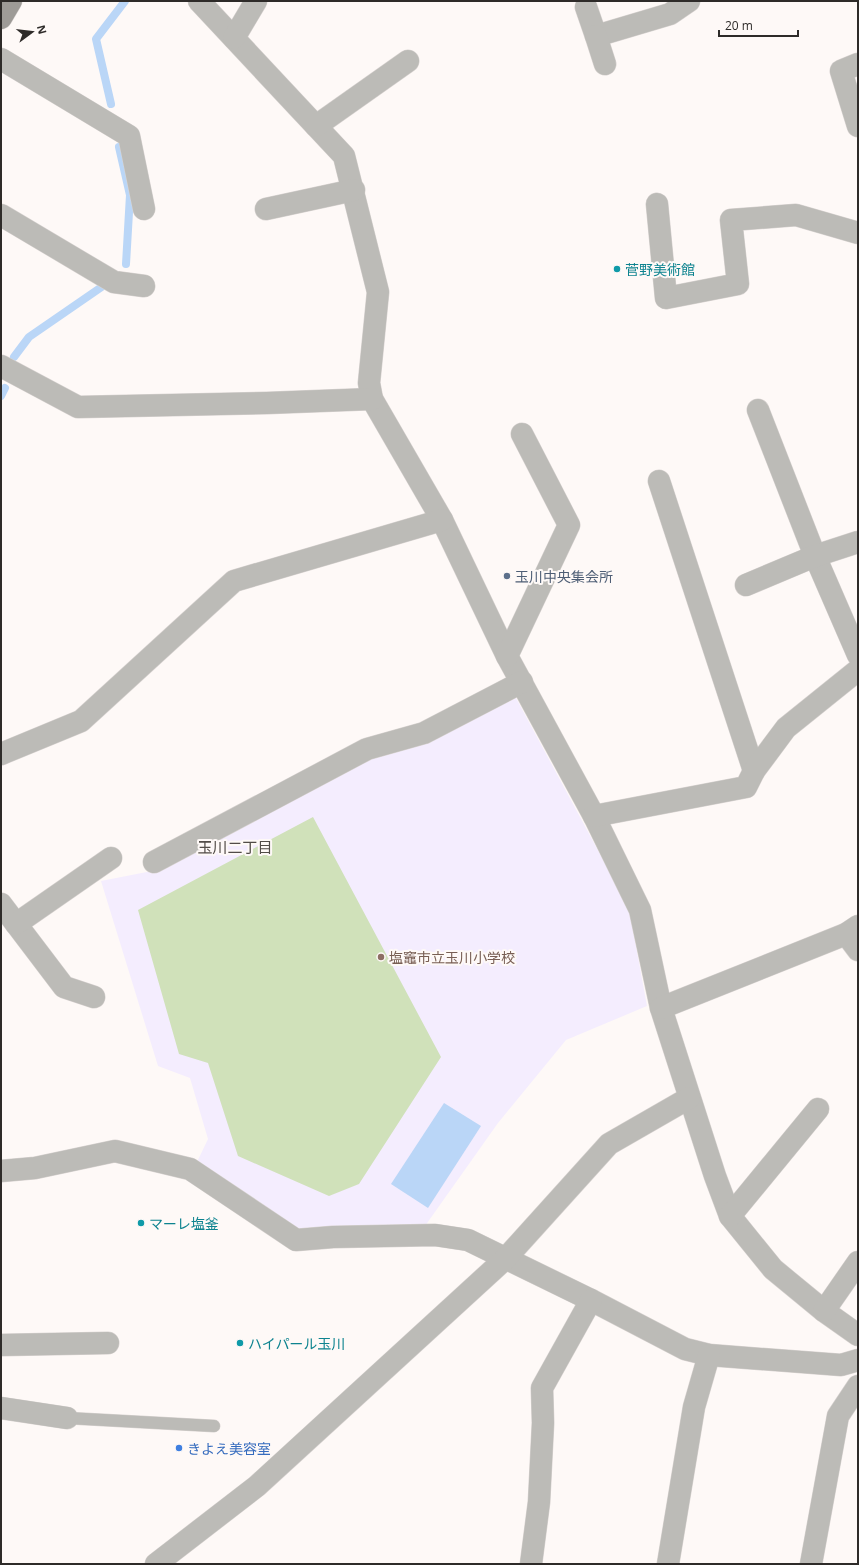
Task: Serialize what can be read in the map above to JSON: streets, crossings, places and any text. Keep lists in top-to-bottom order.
{
  "districts": ["玉川二丁目"],
  "places": [
    "菅野美術館",
    "玉川中央集会所",
    "塩竈市立玉川小学校",
    "マーレ塩釜",
    "ハイパール玉川",
    "きよえ美容室"
  ],
  "scale_bar": "20 m",
  "north": "right"
}
